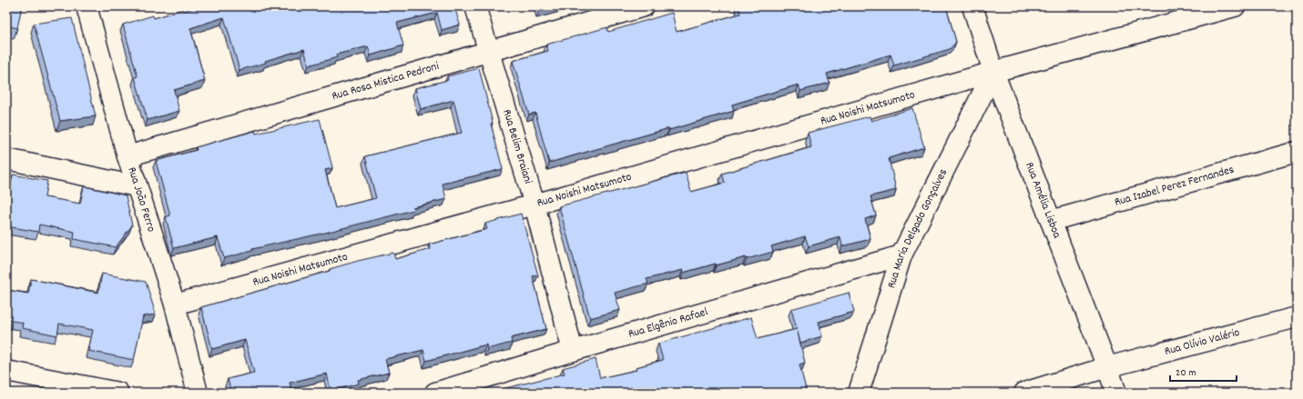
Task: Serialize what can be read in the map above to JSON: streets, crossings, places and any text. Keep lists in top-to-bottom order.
{
  "streets": {
    "street": [
      "Rua Rosa Mistica Pedroni",
      "Rua Noishi Matsumoto",
      "Rua Belim Braiani",
      "Rua Izabel Perez Fernandes",
      "Rua João Ferro",
      "Rua Amélia Lisboa",
      "Rua Maria Delgado Gonçalves",
      "Rua Elgênio Rafael",
      "Rua Olívio Valério"
    ]
  },
  "crossings": [
    ["Rua Rosa Mistica Pedroni", "Rua Belim Braiani"],
    ["Rua Rosa Mistica Pedroni", "Rua João Ferro"],
    ["Rua Noishi Matsumoto", "Rua Belim Braiani"],
    ["Rua Noishi Matsumoto", "Rua João Ferro"],
    ["Rua Noishi Matsumoto", "Rua Amélia Lisboa"],
    ["Rua Noishi Matsumoto", "Rua Maria Delgado Gonçalves"],
    ["Rua Belim Braiani", "Rua Elgênio Rafael"],
    ["Rua Izabel Perez Fernandes", "Rua Amélia Lisboa"],
    ["Rua Amélia Lisboa", "Rua Maria Delgado Gonçalves"],
    ["Rua Amélia Lisboa", "Rua Olívio Valério"],
    ["Rua Maria Delgado Gonçalves", "Rua Elgênio Rafael"]
  ],
  "scale_bar": "20 m"
}
